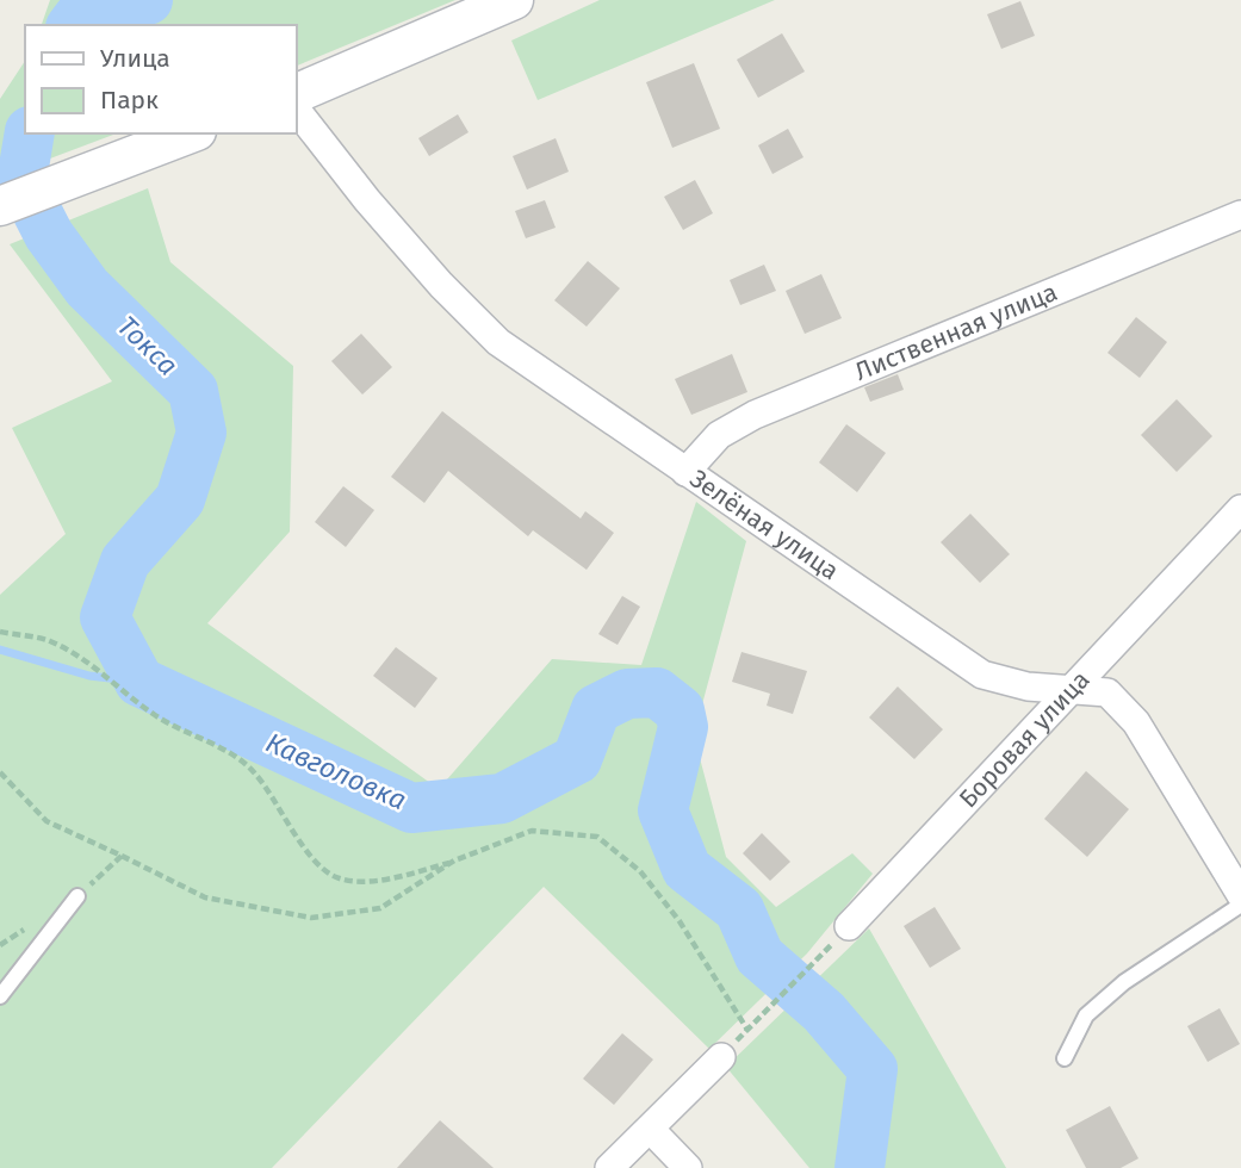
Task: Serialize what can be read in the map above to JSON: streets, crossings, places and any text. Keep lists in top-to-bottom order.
{
  "streets": {
    "street": ["Лиственная улица", "Зелёная улица", "Боровая улица"]
  },
  "crossings": [
    ["Лиственная улица", "Зелёная улица"],
    ["Зелёная улица", "Боровая улица"]
  ],
  "water": ["Токса", "Кавголовка"],
  "legend": ["Улица", "Парк"]
}
